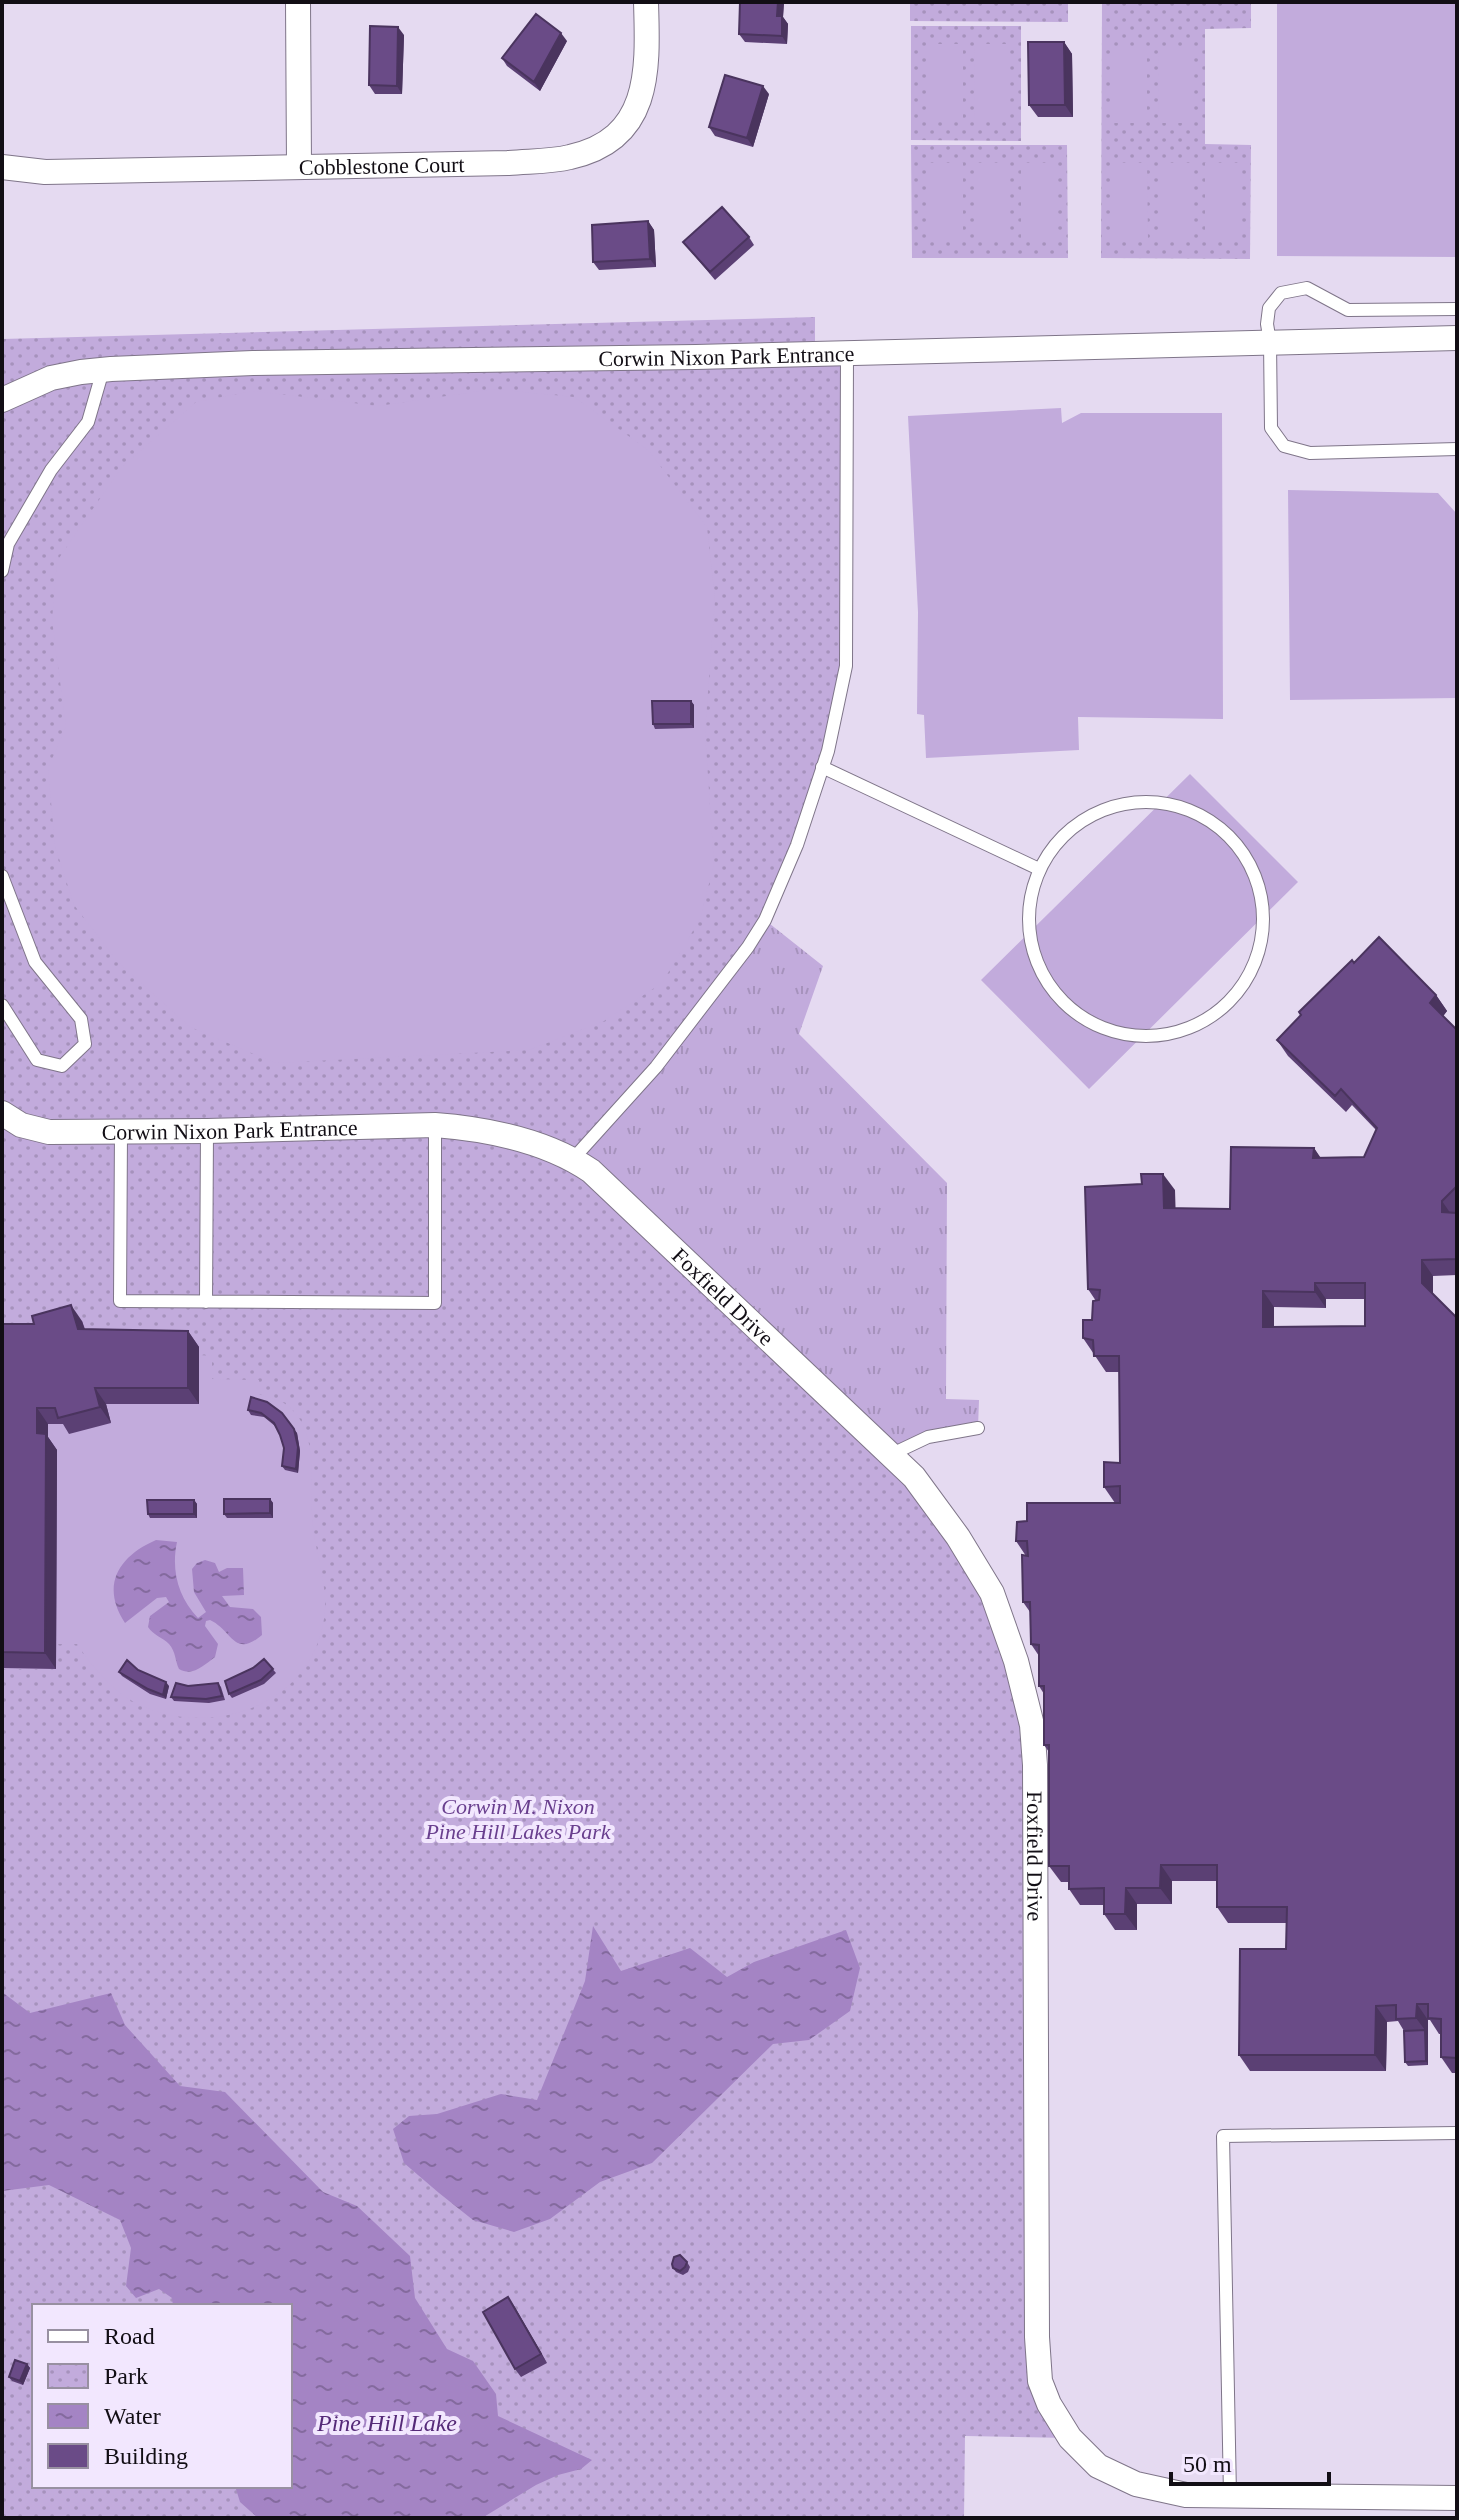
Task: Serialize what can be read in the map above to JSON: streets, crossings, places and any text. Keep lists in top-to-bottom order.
{
  "streets": {
    "street": ["Cobblestone Court", "Corwin Nixon Park Entrance", "Foxfield Drive"]
  },
  "crossings": [
    ["Corwin Nixon Park Entrance", "Foxfield Drive"]
  ],
  "water": ["Pine Hill Lake"],
  "parks": ["Corwin M. Nixon Pine Hill Lakes Park"],
  "legend": [
    "Road",
    "Park",
    "Water",
    "Building"
  ],
  "scale_bar": "50 m"
}
